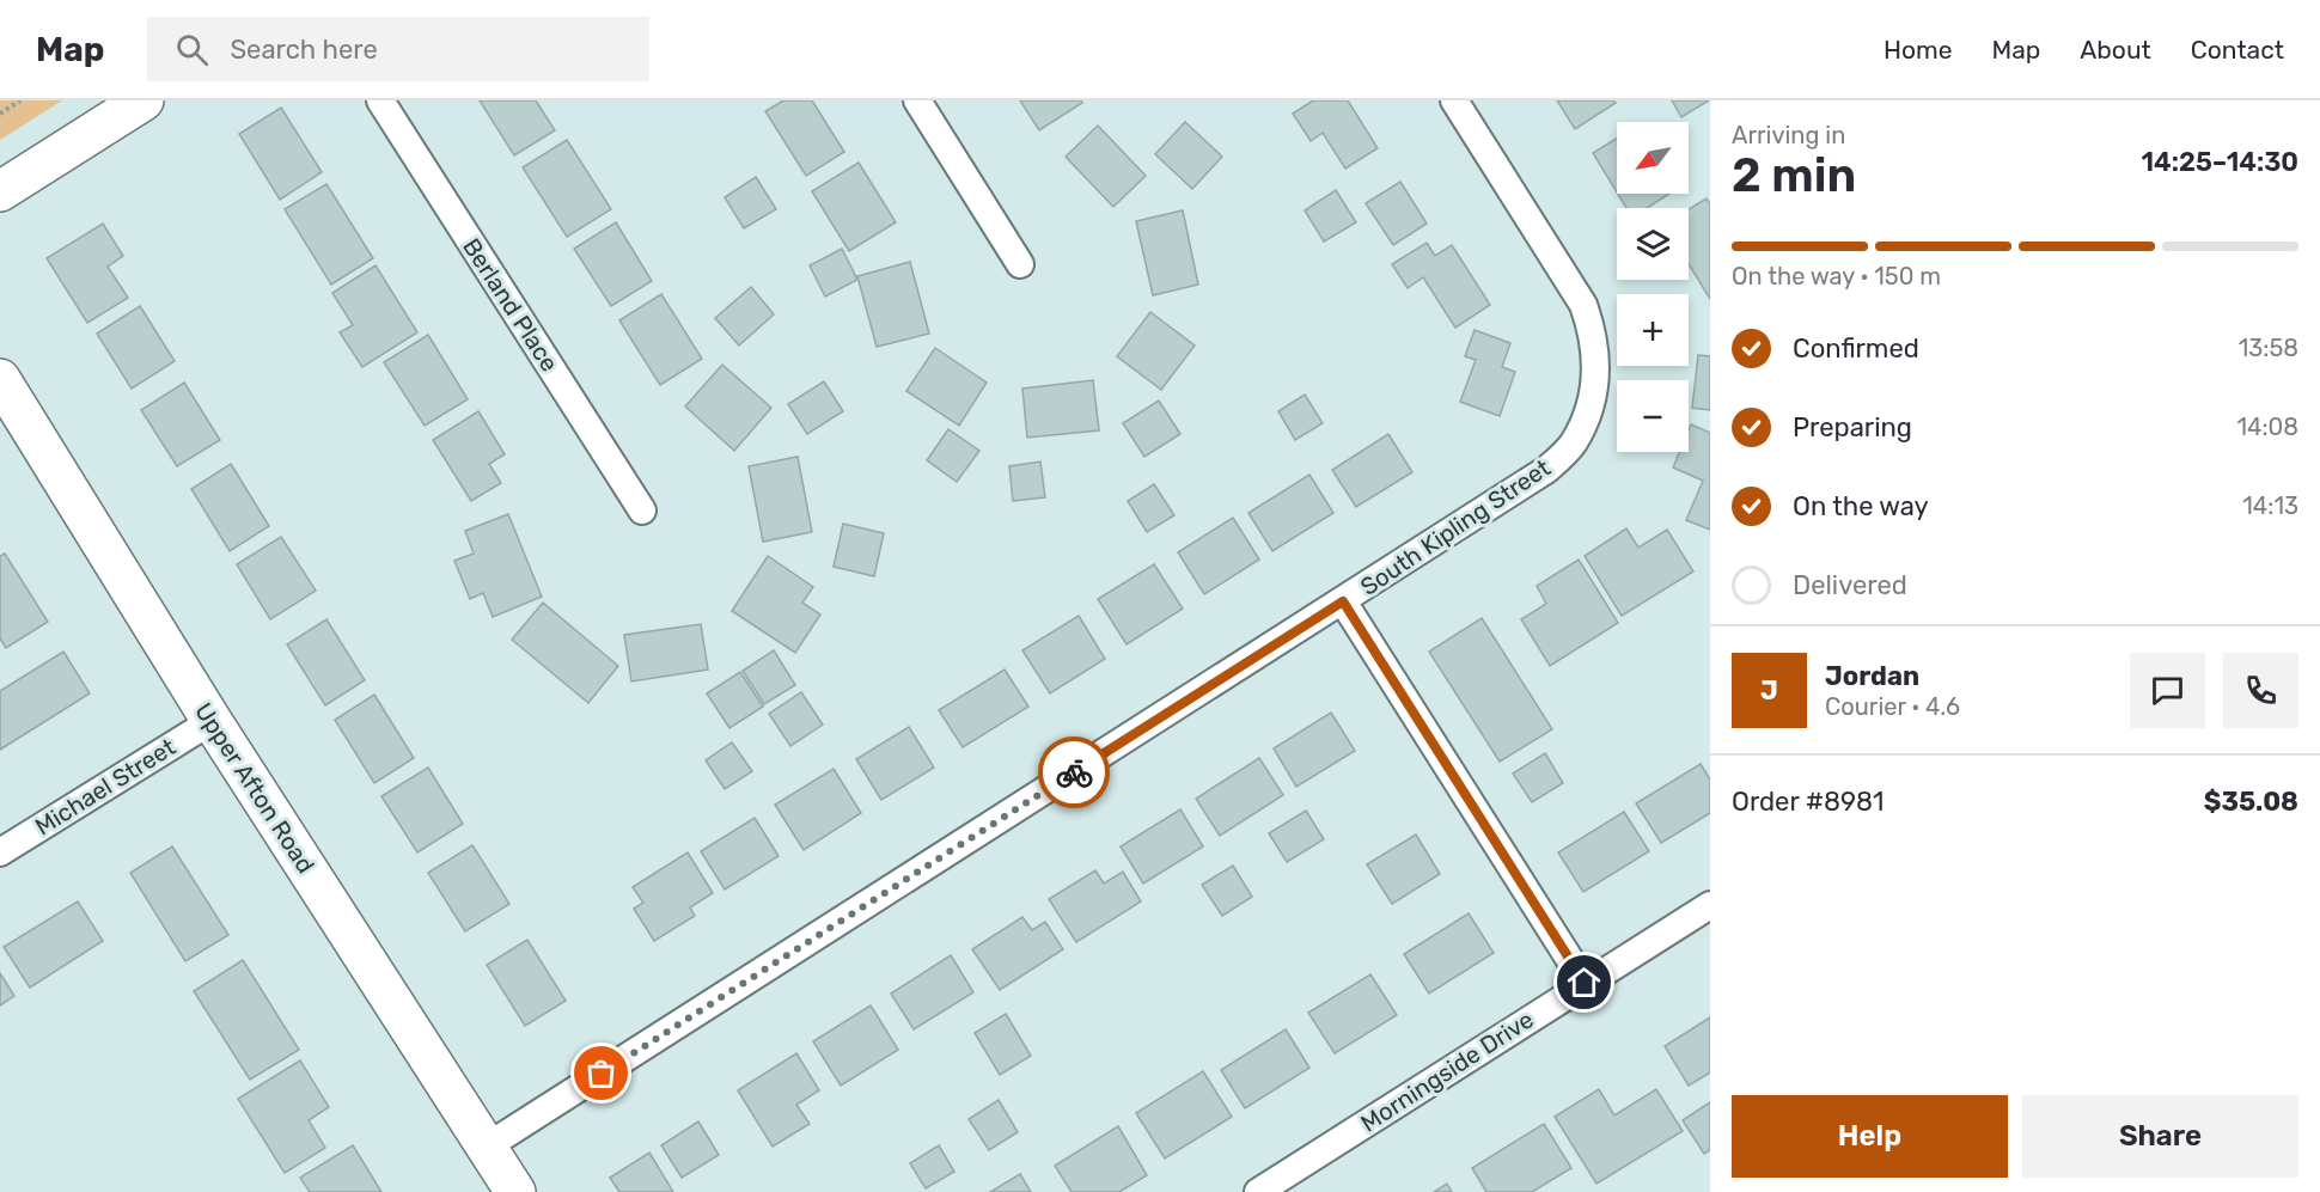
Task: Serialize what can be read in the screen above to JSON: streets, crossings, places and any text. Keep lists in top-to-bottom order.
{
  "streets": {
    "street": [
      "Berland Place",
      "South Kipling Street",
      "Michael Street",
      "Upper Afton Road",
      "Morningside Drive"
    ]
  },
  "crossings": [
    ["South Kipling Street", "Upper Afton Road"],
    ["Michael Street", "Upper Afton Road"]
  ],
  "north": "bottom left",
  "page": {
    "header": "Map",
    "search": "Search here",
    "nav": [
      "Home",
      "Map",
      "About",
      "Contact"
    ],
    "heading": ["2 min", "Arriving in", "14:25–14:30"],
    "panel": [
      "Jordan",
      "Courier · 4.6",
      "Order #8981",
      "$35.08"
    ],
    "map_buttons": ["+", "−"],
    "bar": "On the way · 150 m",
    "list": [
      ["Confirmed", "13:58"],
      ["Preparing", "14:08"],
      ["On the way", "14:13"],
      "Delivered"
    ],
    "round": "J",
    "buttons": ["Help", "Share"]
  }
}
